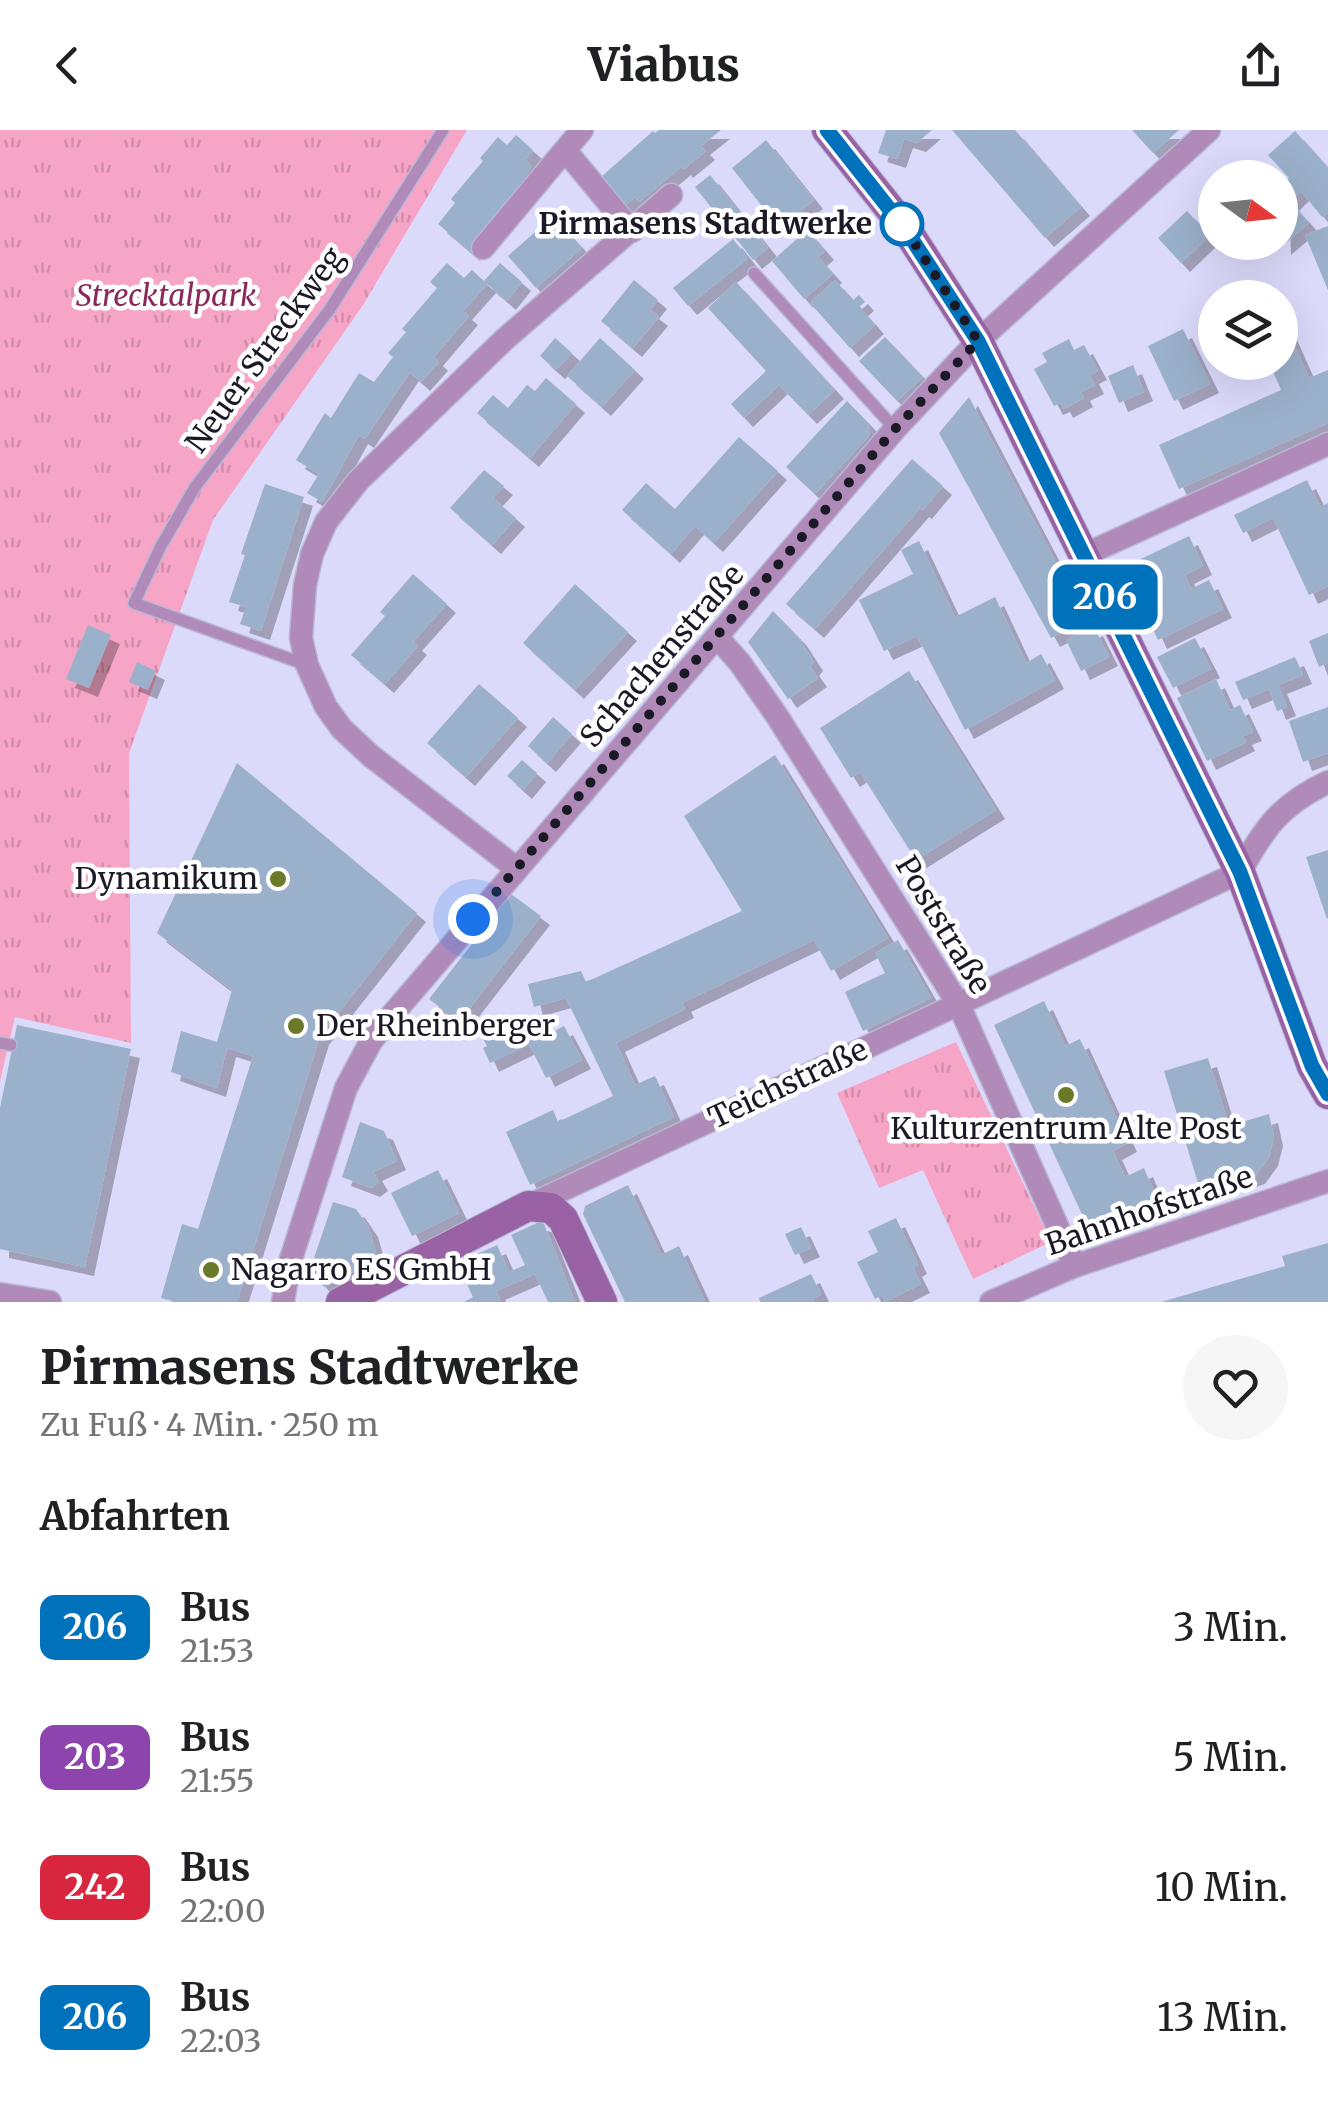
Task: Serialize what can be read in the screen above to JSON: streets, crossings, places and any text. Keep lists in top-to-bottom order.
{
  "streets": {
    "street": [
      "Schachenstraße",
      "Poststraße",
      "Teichstraße",
      "Bahnhofstraße"
    ],
    "lane": ["Neuer Streckweg"]
  },
  "crossings": [
    ["Schachenstraße", "Poststraße"],
    ["Poststraße", "Teichstraße"],
    ["Poststraße", "Bahnhofstraße"]
  ],
  "parks": ["Strecktalpark"],
  "places": [
    "Pirmasens Stadtwerke",
    "Dynamikum",
    "Der Rheinberger",
    "Kulturzentrum Alte Post",
    "Nagarro ES GmbH"
  ],
  "lines": ["bus line 206"],
  "north": "right",
  "page": {
    "header": "Viabus",
    "on_map": "206",
    "heading": [
      ["Pirmasens Stadtwerke", "Zu Fuß · 4 Min. · 250 m"],
      "Abfahrten"
    ],
    "list": [
      {
        "mark": "206",
        "name": "Bus",
        "note": "21:53",
        "value": "3 Min."
      },
      {
        "mark": "203",
        "name": "Bus",
        "note": "21:55",
        "value": "5 Min."
      },
      {
        "mark": "242",
        "name": "Bus",
        "note": "22:00",
        "value": "10 Min."
      },
      {
        "mark": "206",
        "name": "Bus",
        "note": "22:03",
        "value": "13 Min."
      }
    ]
  }
}
